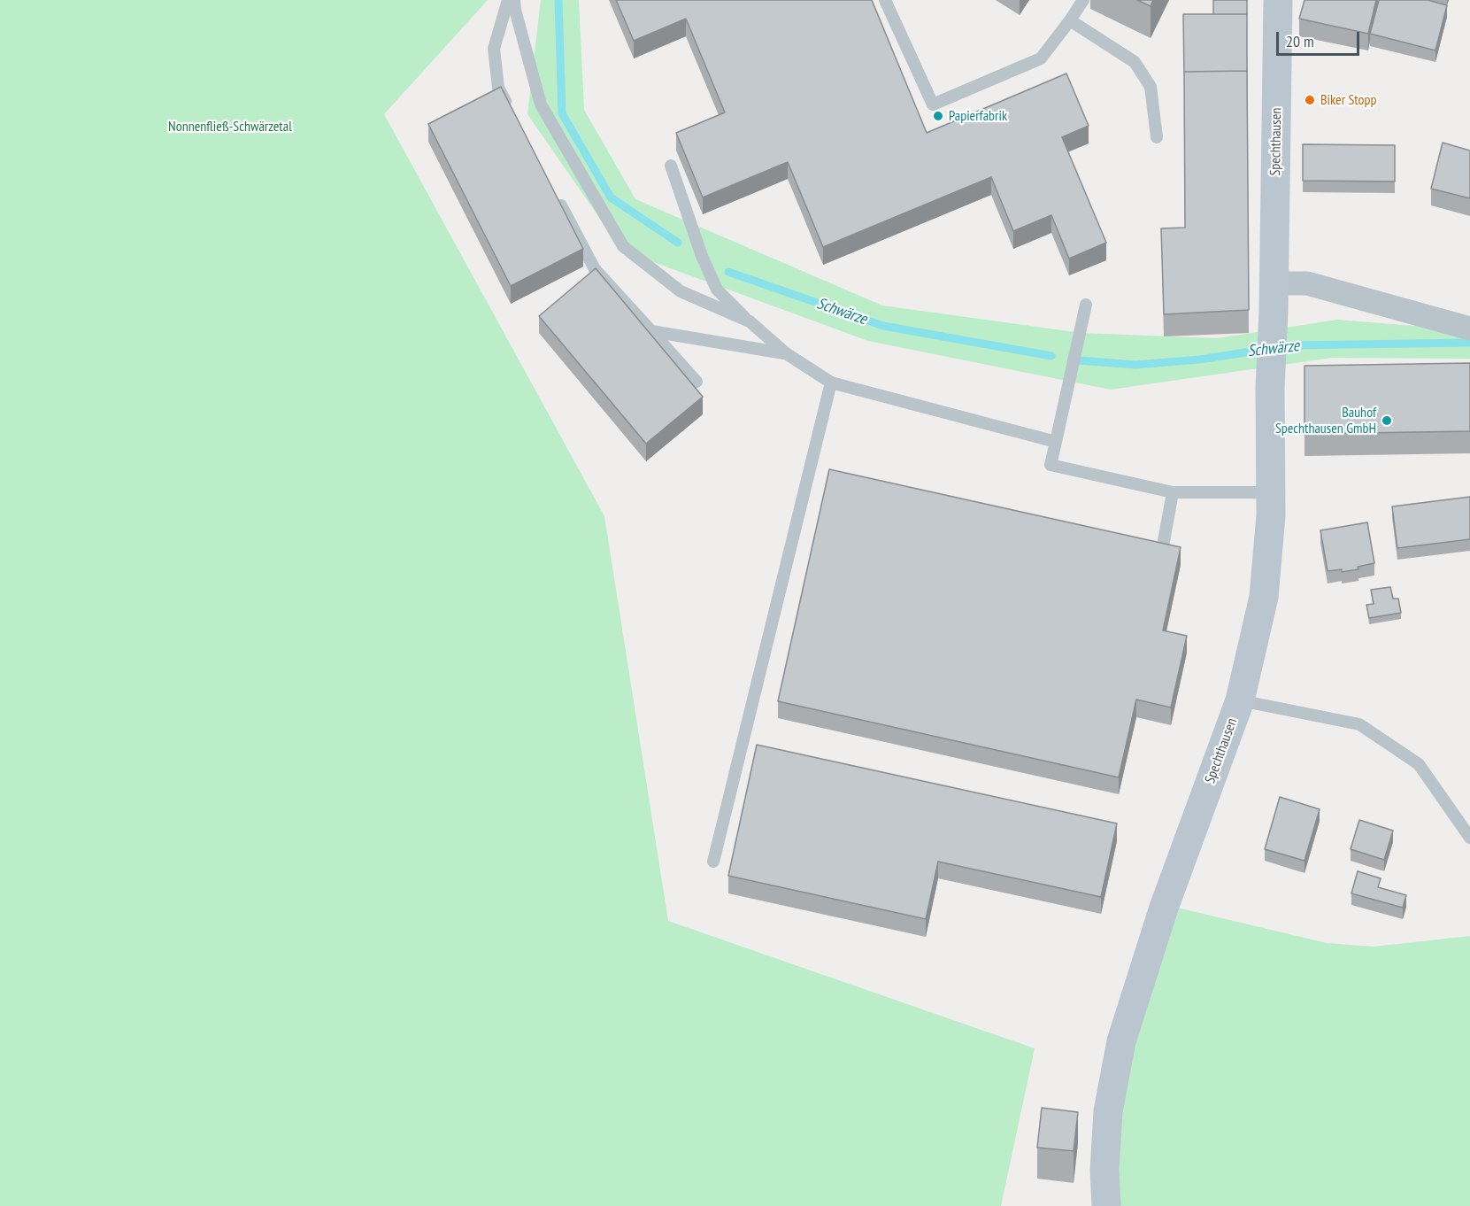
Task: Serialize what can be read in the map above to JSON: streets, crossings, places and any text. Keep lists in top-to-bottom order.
{
  "streets": {
    "main road": ["Spechthausen"]
  },
  "water": ["Schwärze"],
  "parks": ["Nonnenfließ-Schwärzetal"],
  "places": ["Biker Stopp", "Papierfabrik", "Bauhof Spechthausen GmbH"],
  "scale_bar": "20 m"
}
